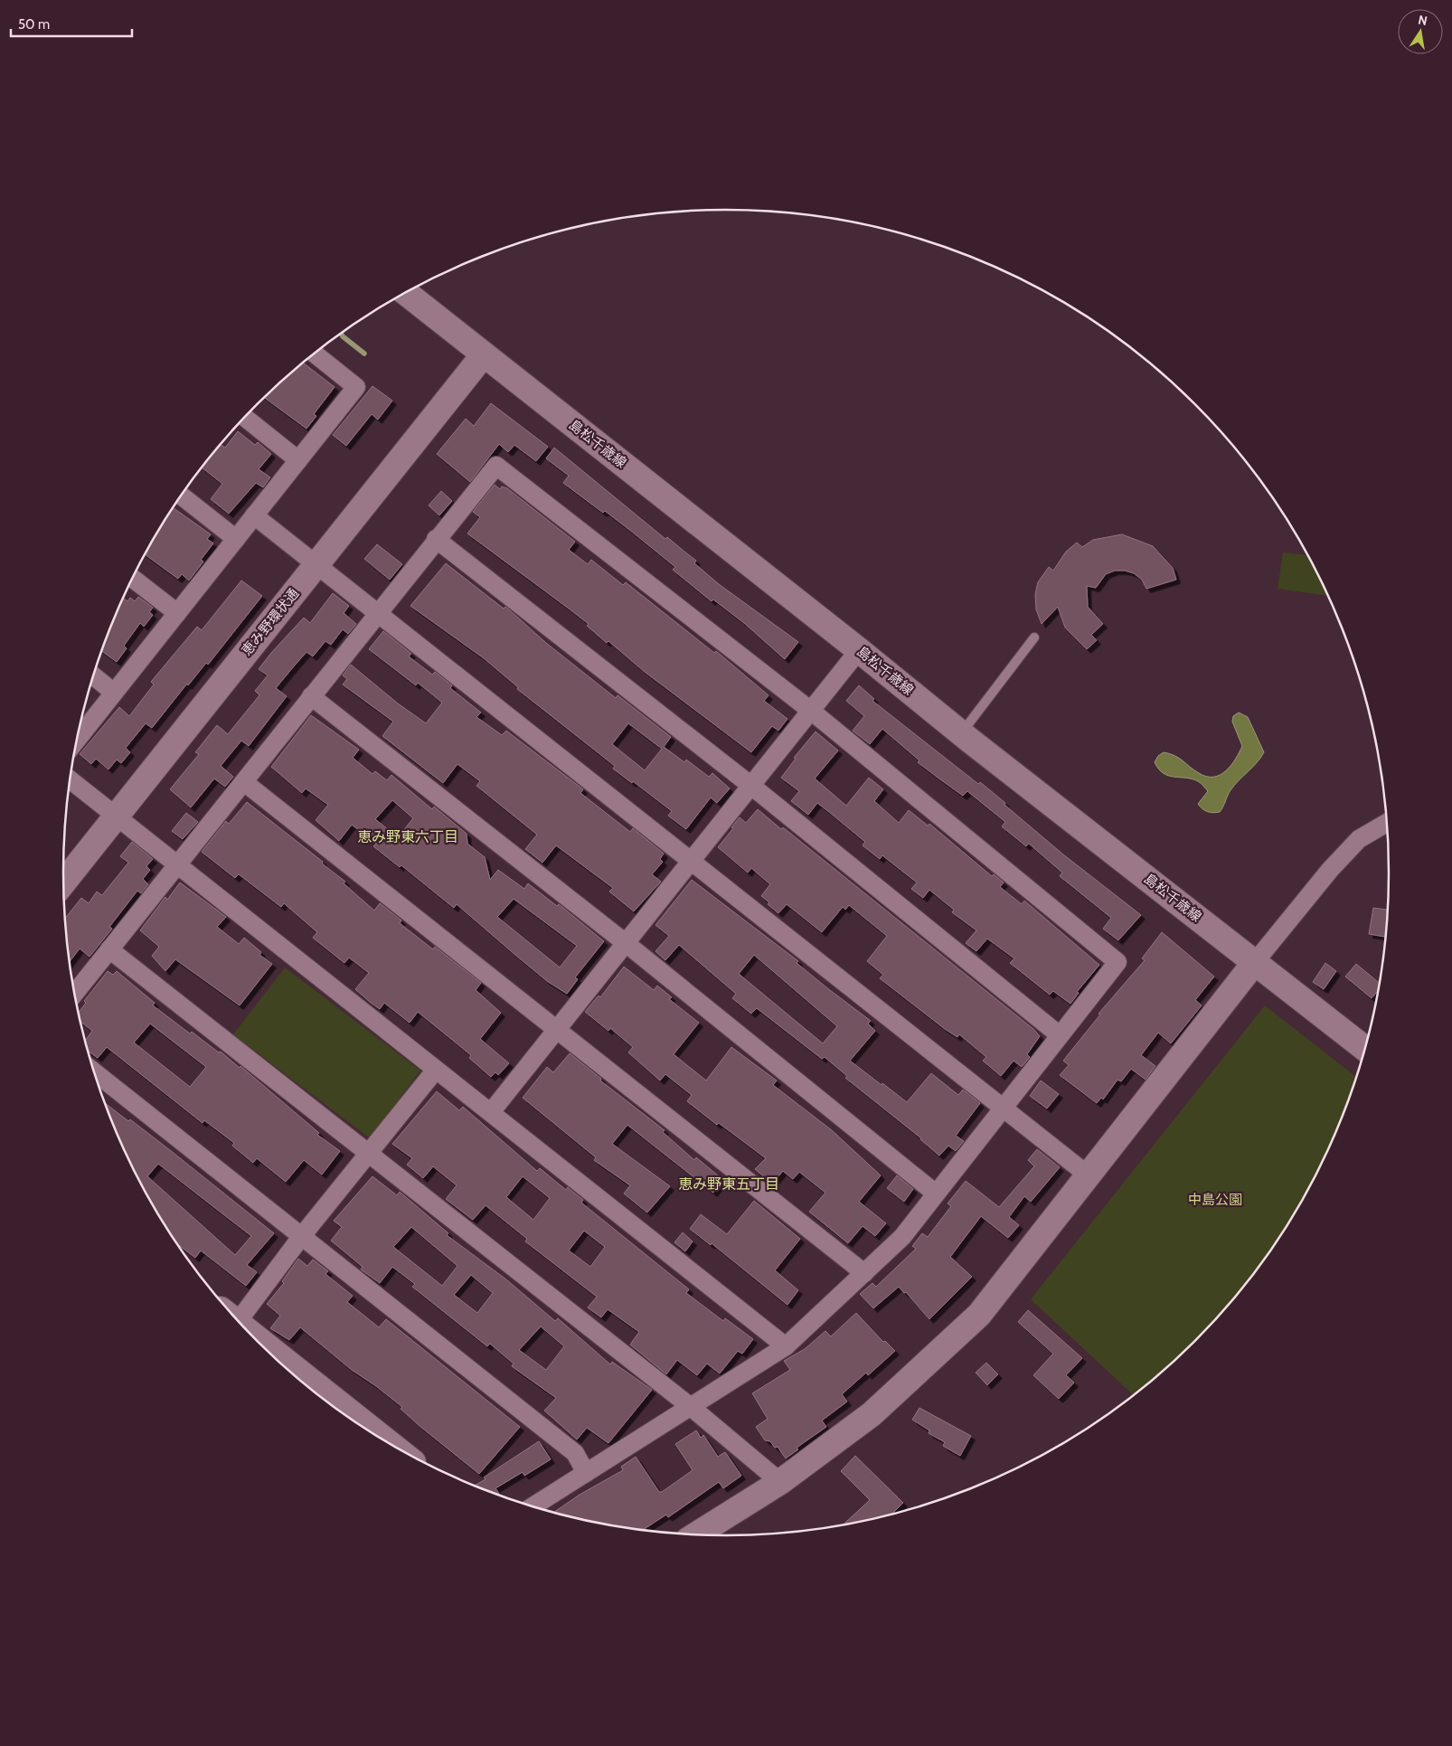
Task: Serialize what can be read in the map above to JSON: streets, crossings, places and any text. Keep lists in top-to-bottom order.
{
  "streets": {
    "street": ["島松千歳線", "恵み野環状通"]
  },
  "crossings": [
    ["島松千歳線", "恵み野環状通"]
  ],
  "districts": ["恵み野東六丁目", "恵み野東五丁目"],
  "parks": ["中島公園"],
  "scale_bar": "50 m",
  "north": "top"
}
